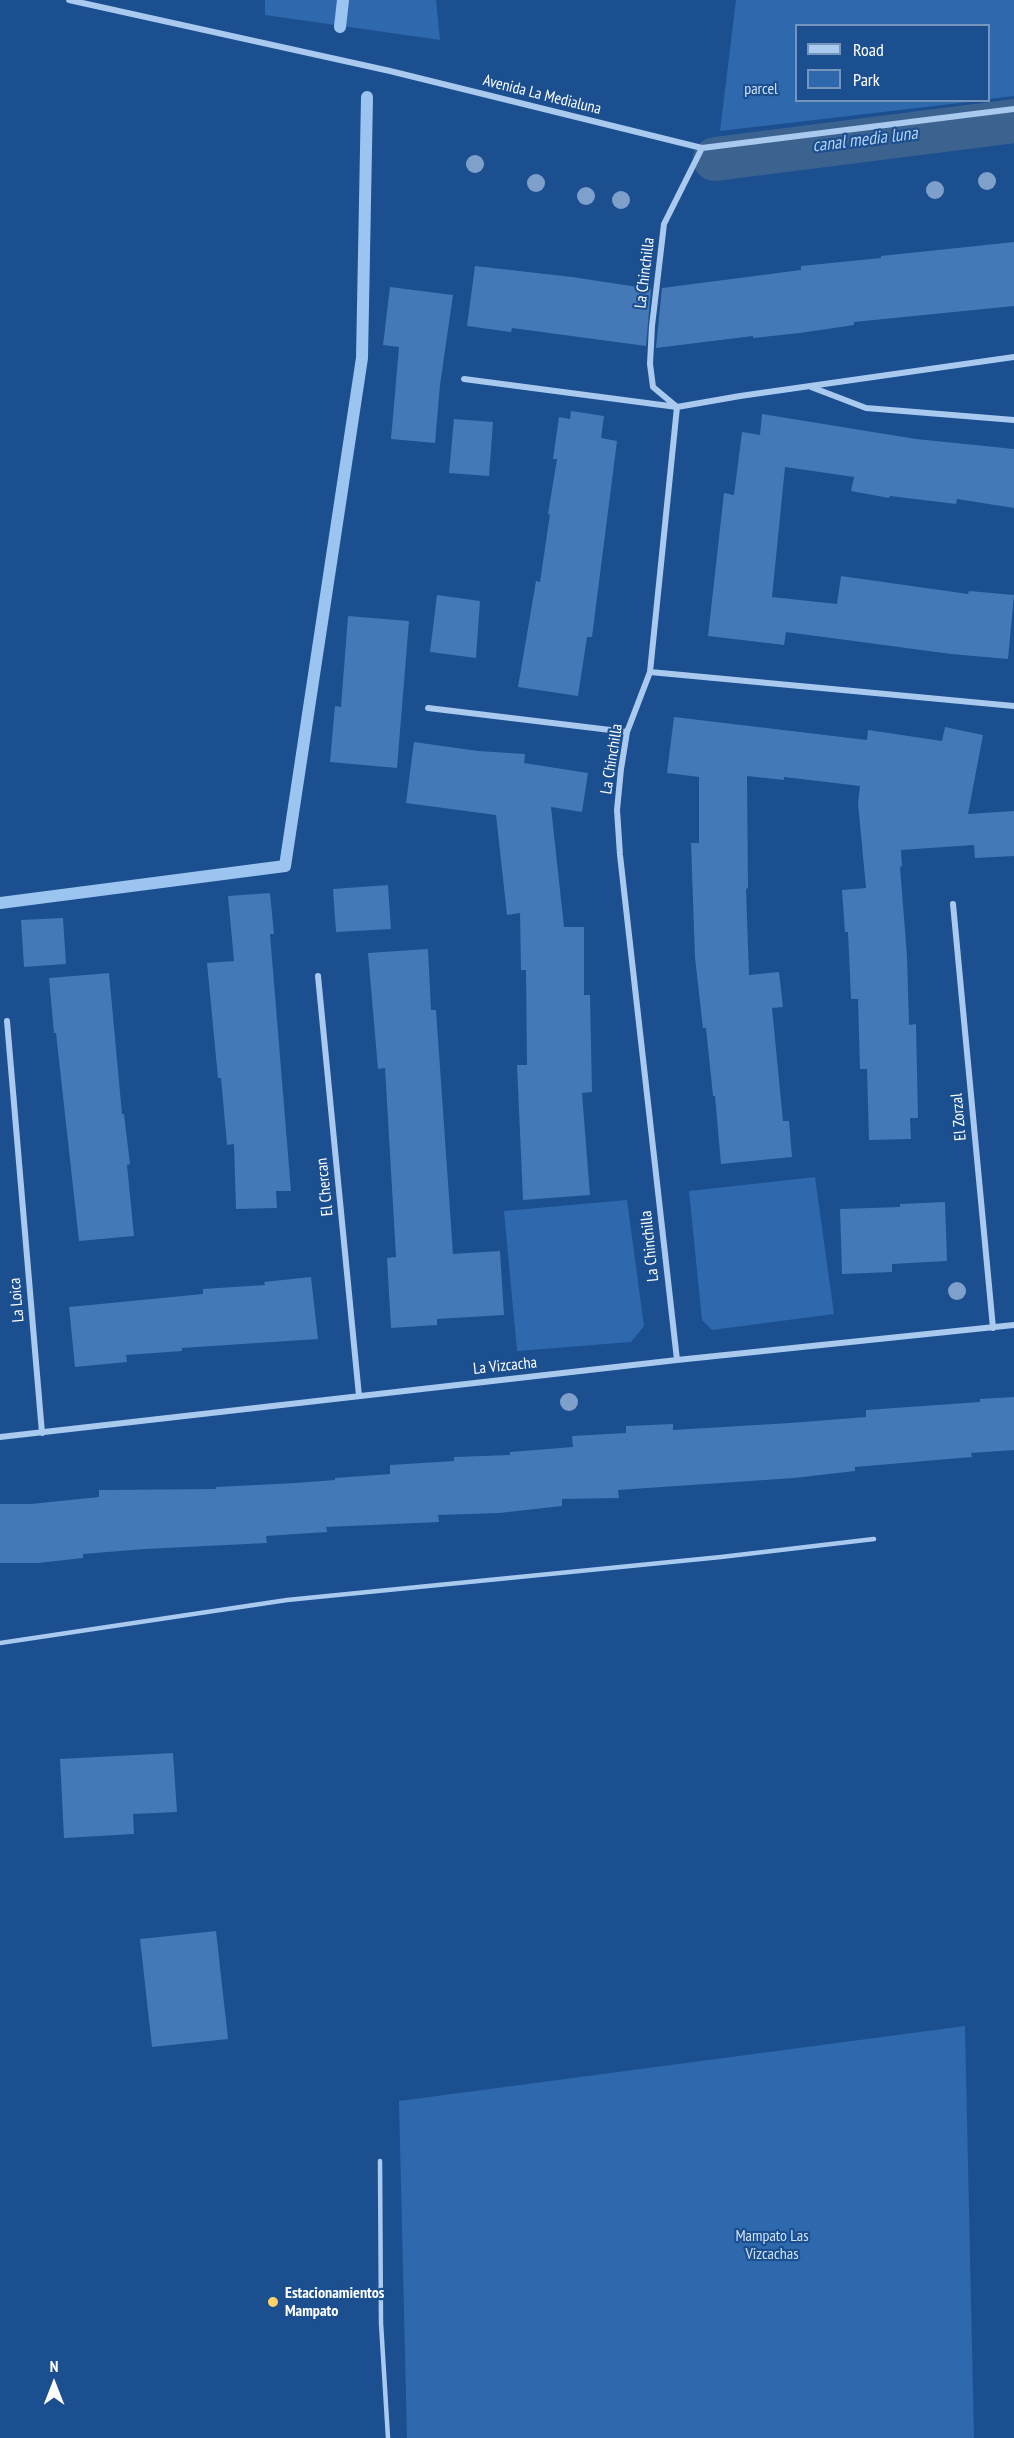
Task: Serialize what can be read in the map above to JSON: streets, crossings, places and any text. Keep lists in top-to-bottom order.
{
  "streets": {
    "street": [
      "Avenida La Medialuna",
      "La Chinchilla",
      "El Zorzal",
      "El Chercan",
      "La Loica",
      "La Vizcacha"
    ]
  },
  "crossings": [
    ["Avenida La Medialuna", "La Chinchilla"],
    ["La Chinchilla", "La Vizcacha"],
    ["El Zorzal", "La Vizcacha"],
    ["El Chercan", "La Vizcacha"],
    ["La Loica", "La Vizcacha"]
  ],
  "water": ["canal media luna"],
  "parks": ["parcel", "Mampato Las Vizcachas"],
  "places": ["Estacionamientos Mampato"],
  "legend": ["Road", "Park"],
  "north": "top"
}
